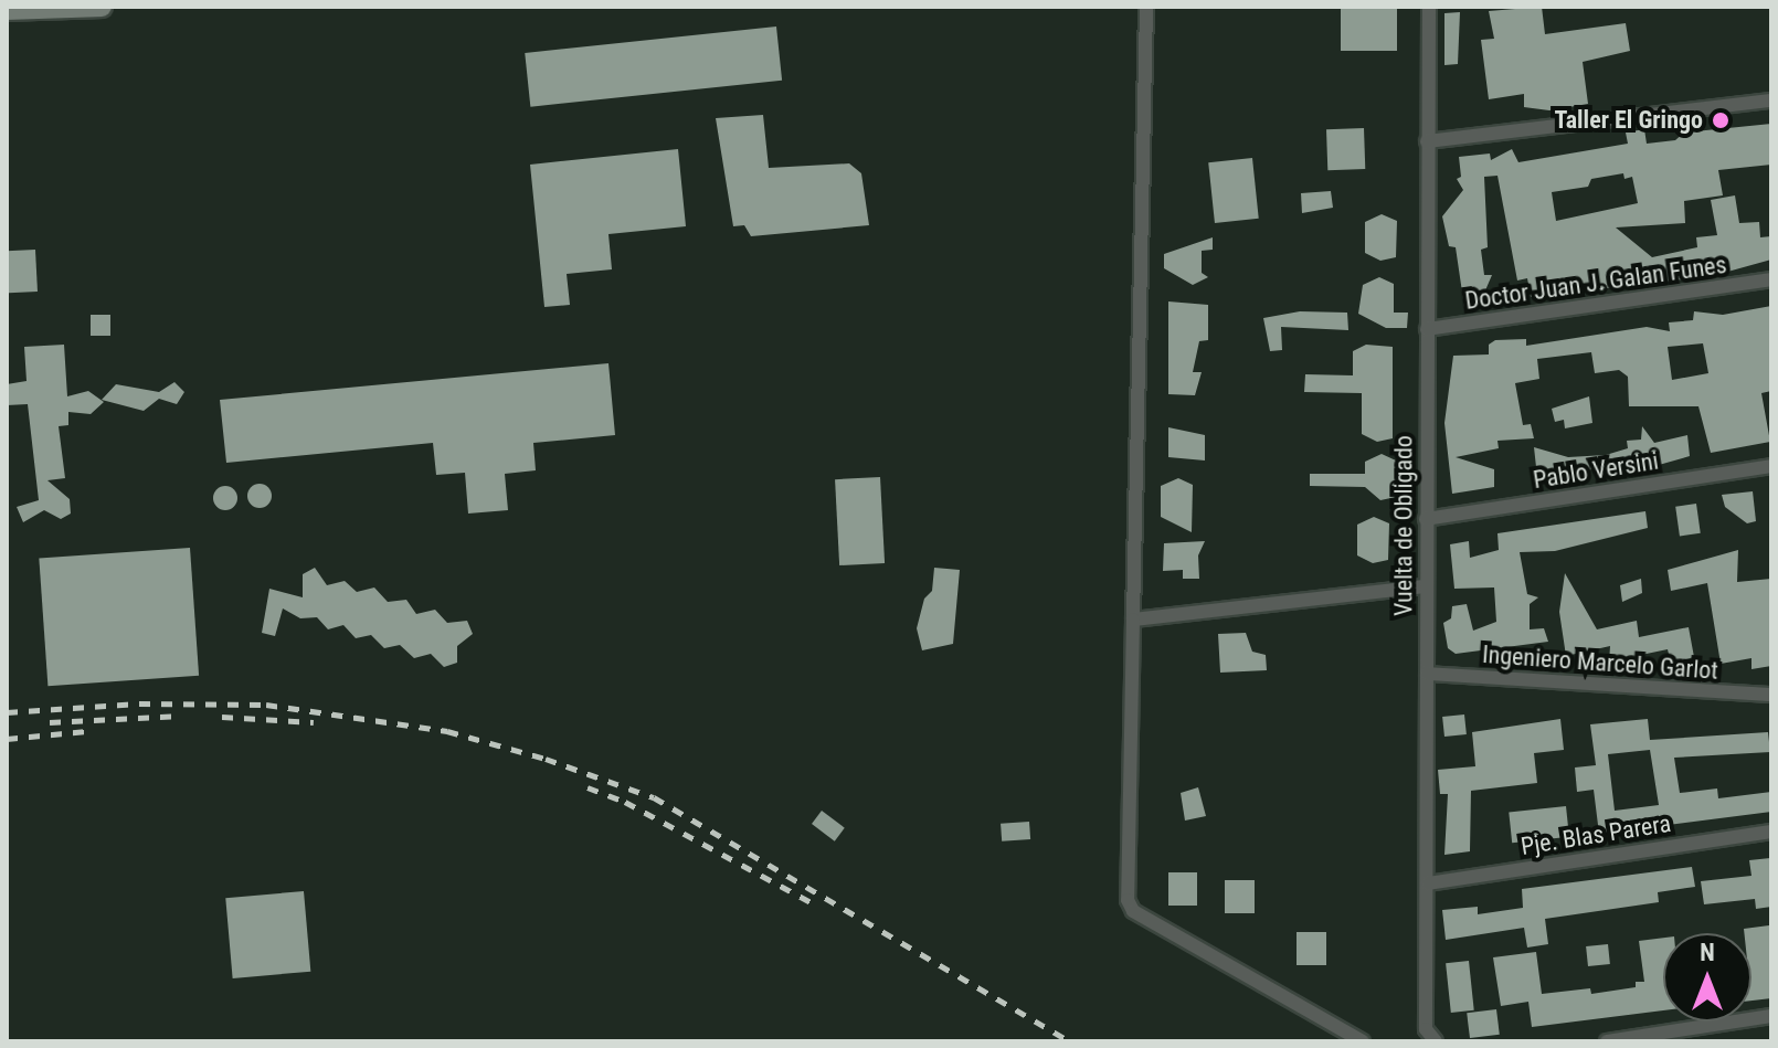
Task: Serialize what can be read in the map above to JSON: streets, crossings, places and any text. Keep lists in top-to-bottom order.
{
  "streets": {
    "street": [
      "Doctor Juan J. Galan Funes",
      "Pablo Versini",
      "Vuelta de Obligado",
      "Ingeniero Marcelo Garlot",
      "Pje. Blas Parera"
    ]
  },
  "crossings": [
    ["Doctor Juan J. Galan Funes", "Vuelta de Obligado"],
    ["Pablo Versini", "Vuelta de Obligado"],
    ["Vuelta de Obligado", "Ingeniero Marcelo Garlot"],
    ["Vuelta de Obligado", "Pje. Blas Parera"]
  ],
  "places": ["Taller El Gringo"],
  "north": "top"
}
